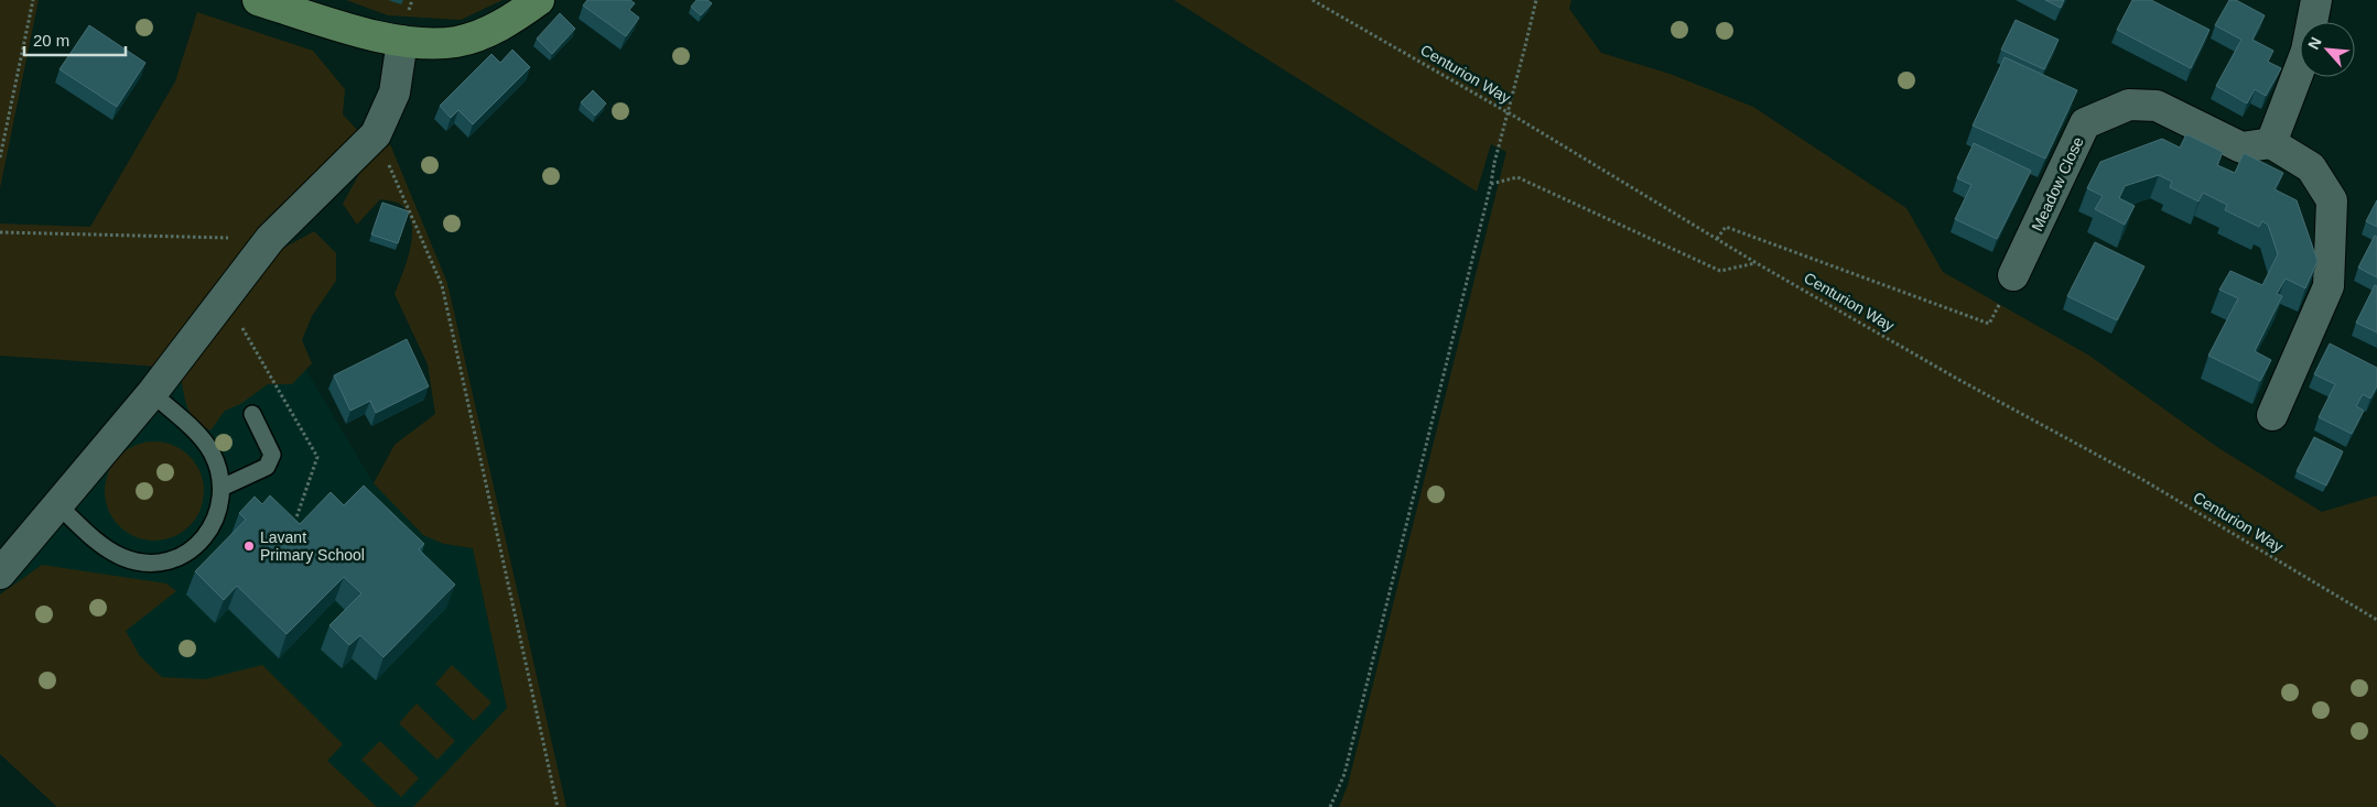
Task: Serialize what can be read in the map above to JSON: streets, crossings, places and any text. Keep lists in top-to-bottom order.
{
  "streets": {
    "street": ["Meadow Close"],
    "path": ["Centurion Way"]
  },
  "places": ["Lavant Primary School"],
  "scale_bar": "20 m",
  "north": "top left"
}
